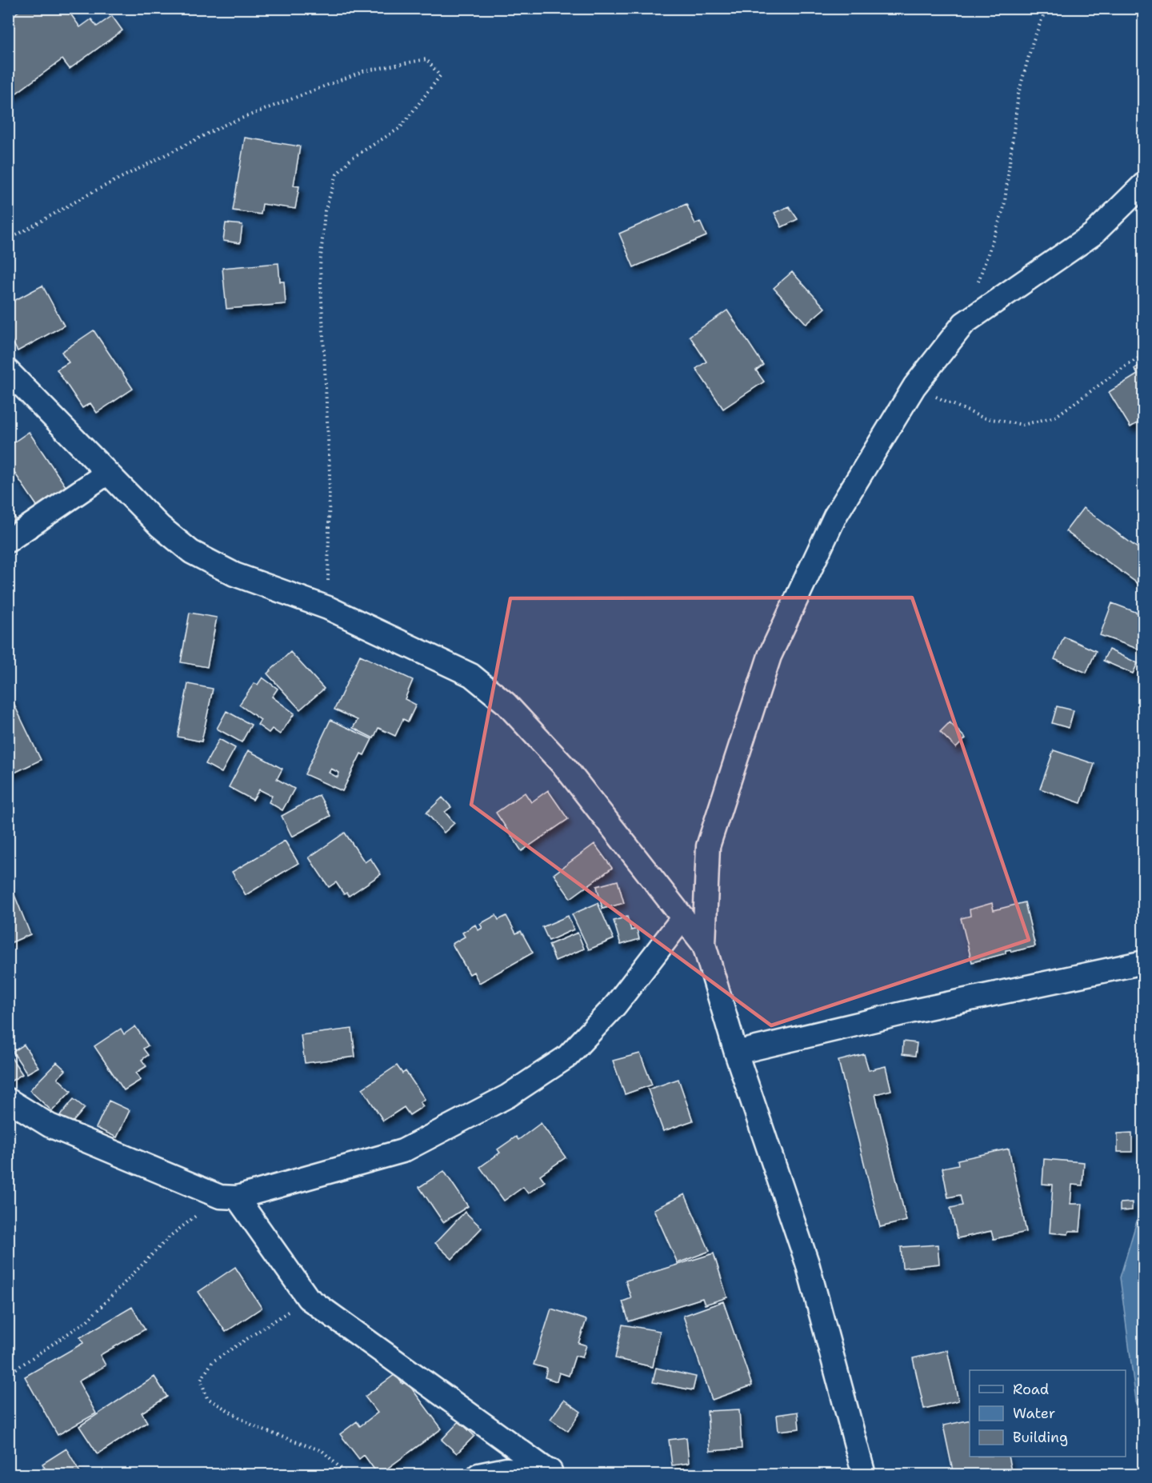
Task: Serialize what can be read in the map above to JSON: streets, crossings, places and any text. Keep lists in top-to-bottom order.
{
  "legend": ["Road", "Water", "Building"]
}
